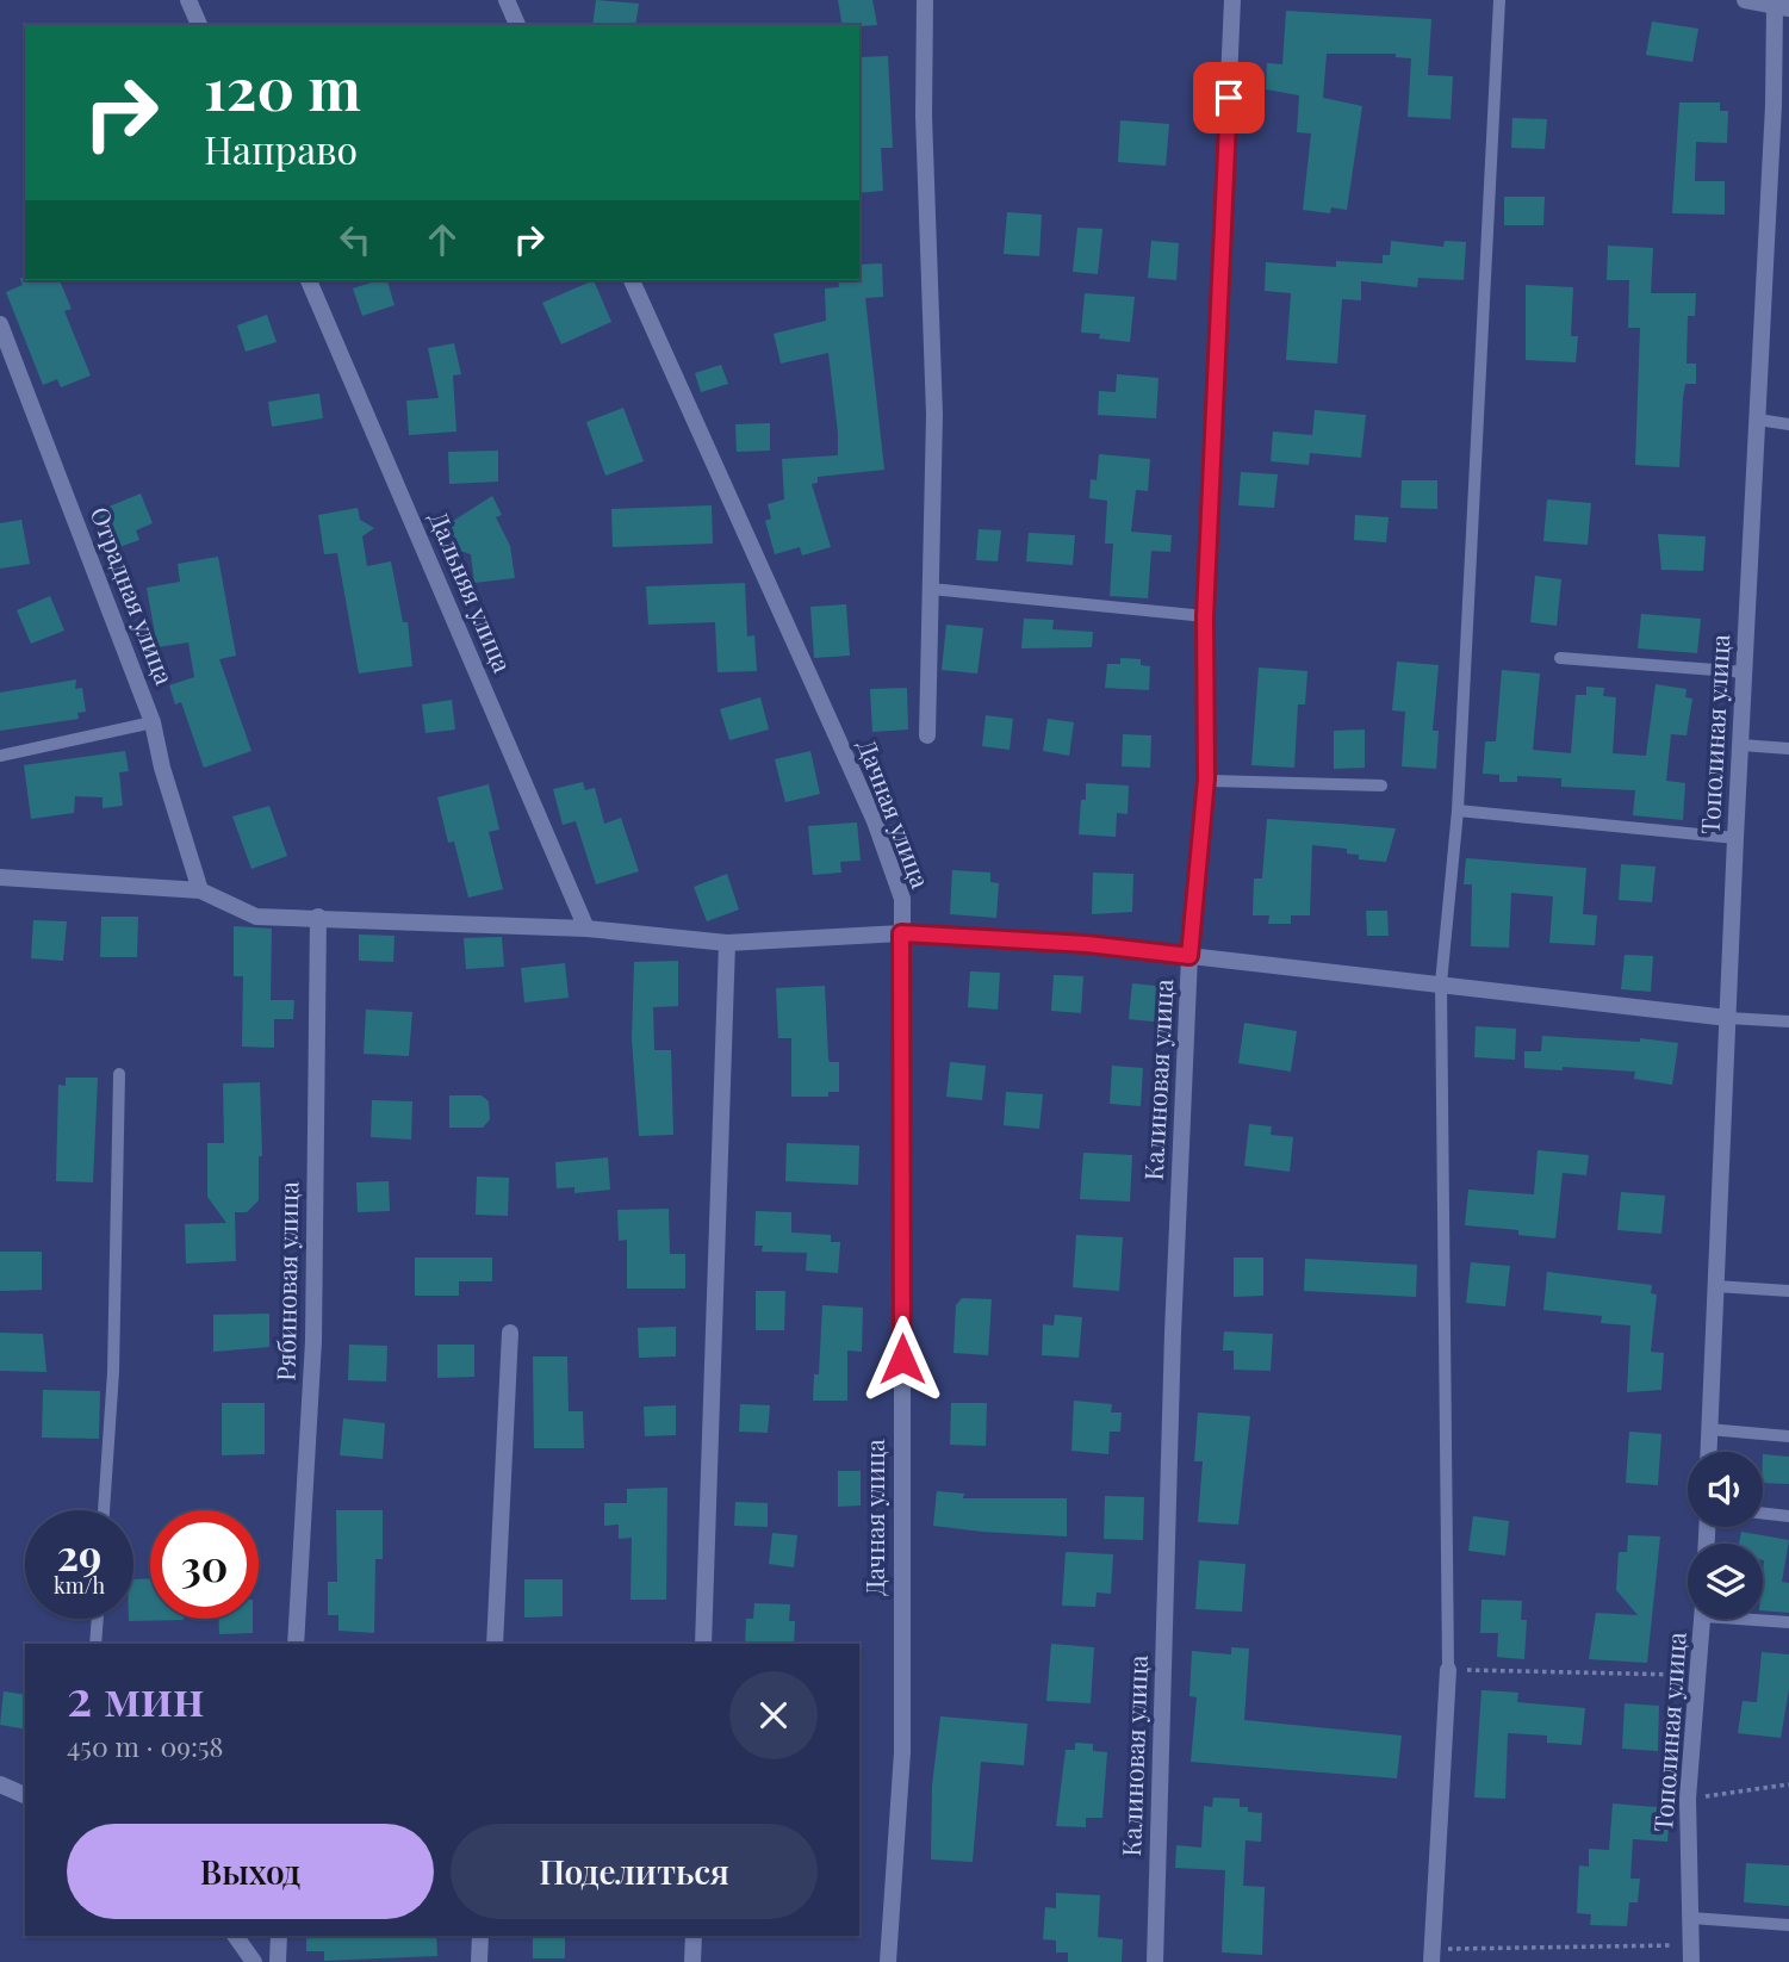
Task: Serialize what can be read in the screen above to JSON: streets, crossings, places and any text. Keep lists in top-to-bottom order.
{
  "streets": {
    "street": [
      "Дальняя улица",
      "Отрадная улица",
      "Тополиная улица",
      "Дачная улица",
      "Калиновая улица",
      "Рябиновая улица"
    ]
  },
  "page": {
    "turn": ["120 m", "Направо"],
    "speed": "29 km/h",
    "limit": "30",
    "heading": ["2 мин", "450 m · 09:58"],
    "buttons": ["Выход", "Поделиться"]
  }
}
